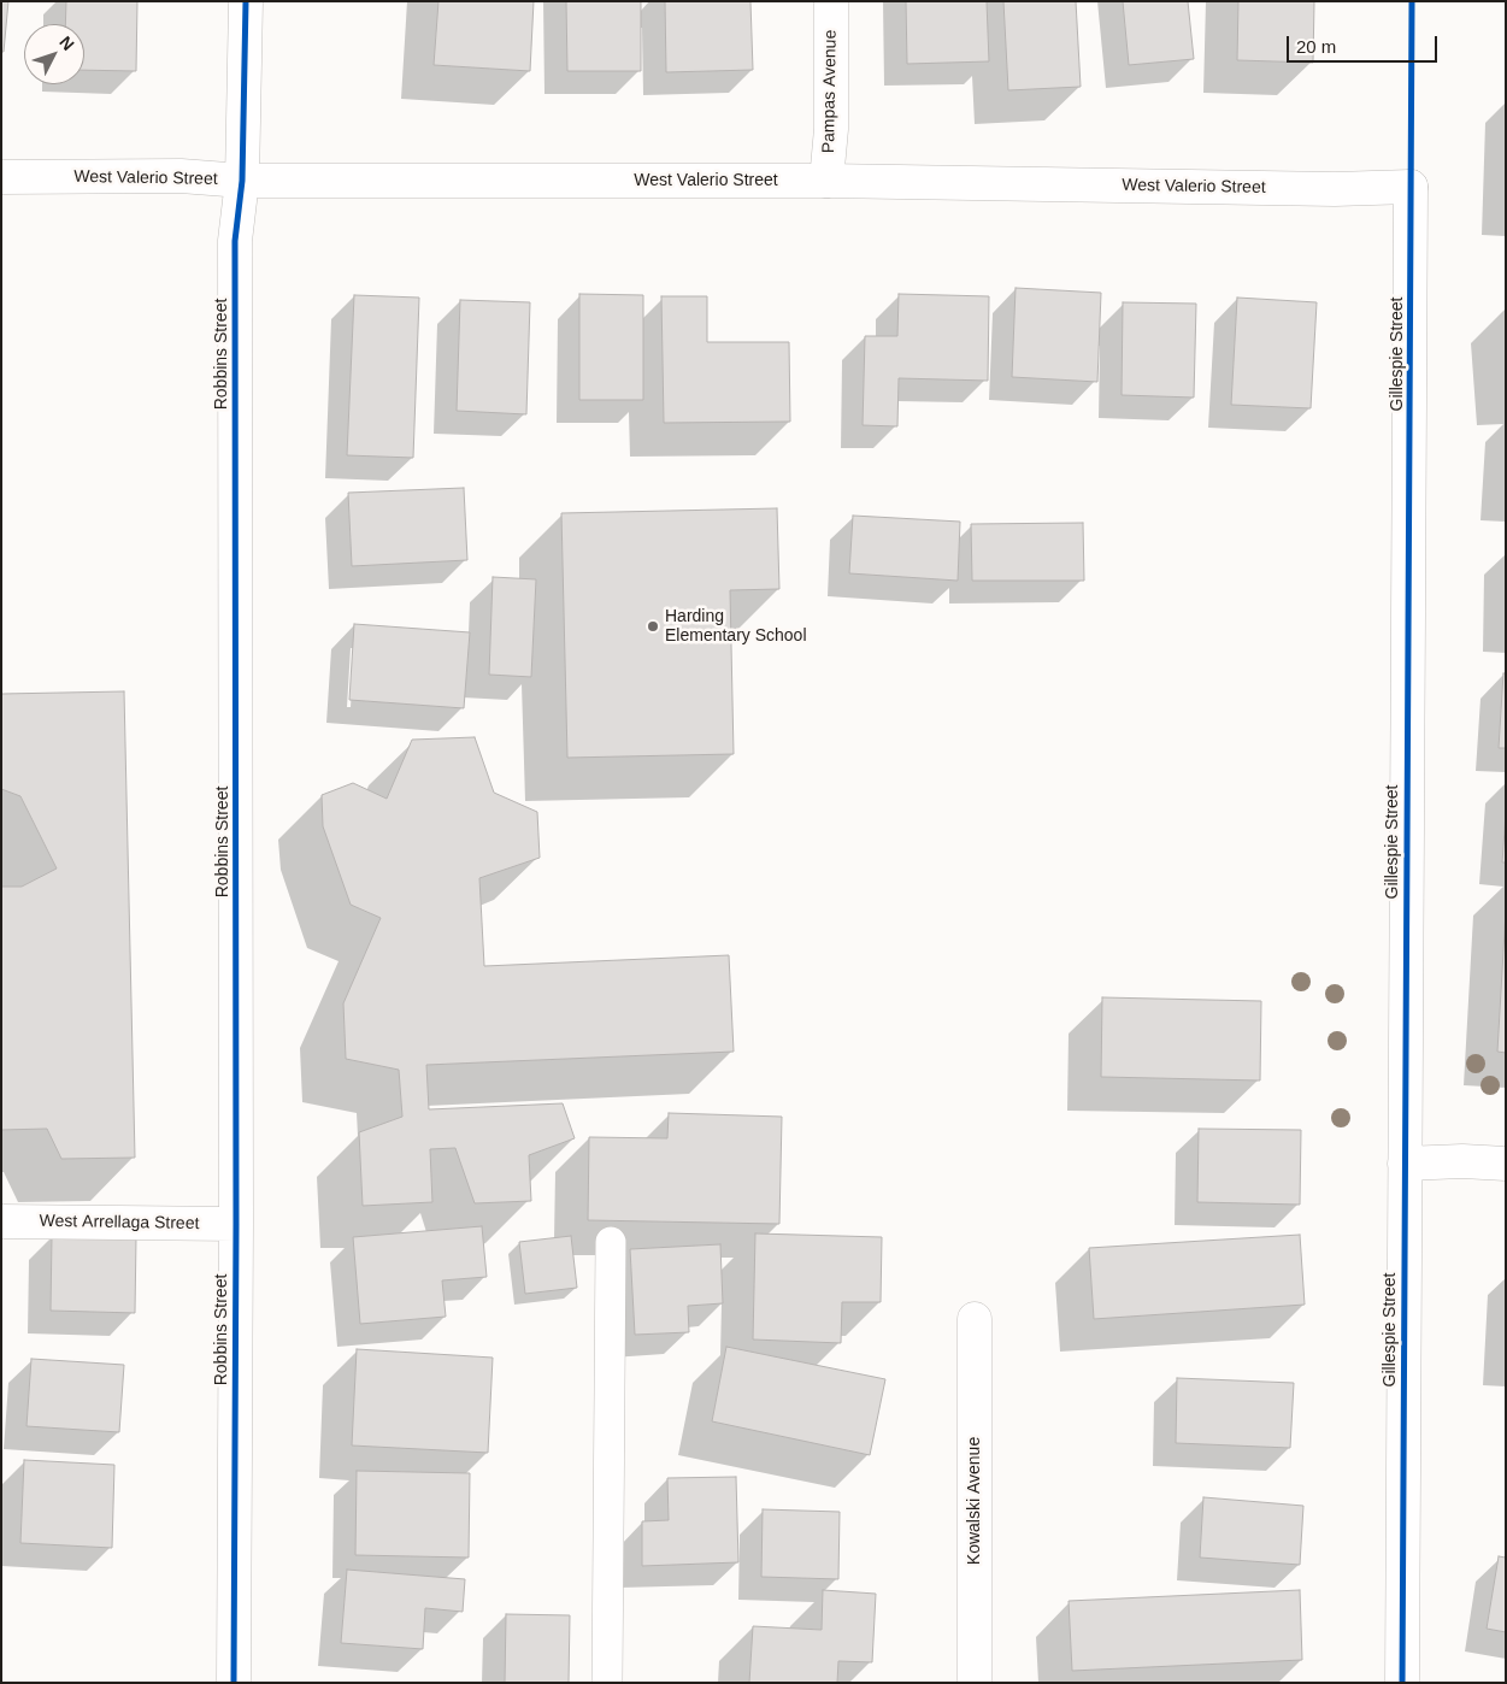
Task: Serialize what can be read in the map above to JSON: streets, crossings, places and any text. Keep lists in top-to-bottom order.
{
  "streets": {
    "street": [
      "Pampas Avenue",
      "West Valerio Street",
      "Robbins Street",
      "Gillespie Street",
      "West Arrellaga Street",
      "Kowalski Avenue"
    ]
  },
  "crossings": [
    ["Pampas Avenue", "West Valerio Street"],
    ["West Valerio Street", "Robbins Street"],
    ["West Valerio Street", "Gillespie Street"],
    ["Robbins Street", "West Arrellaga Street"]
  ],
  "places": ["Harding Elementary School"],
  "scale_bar": "20 m",
  "north": "top right"
}
